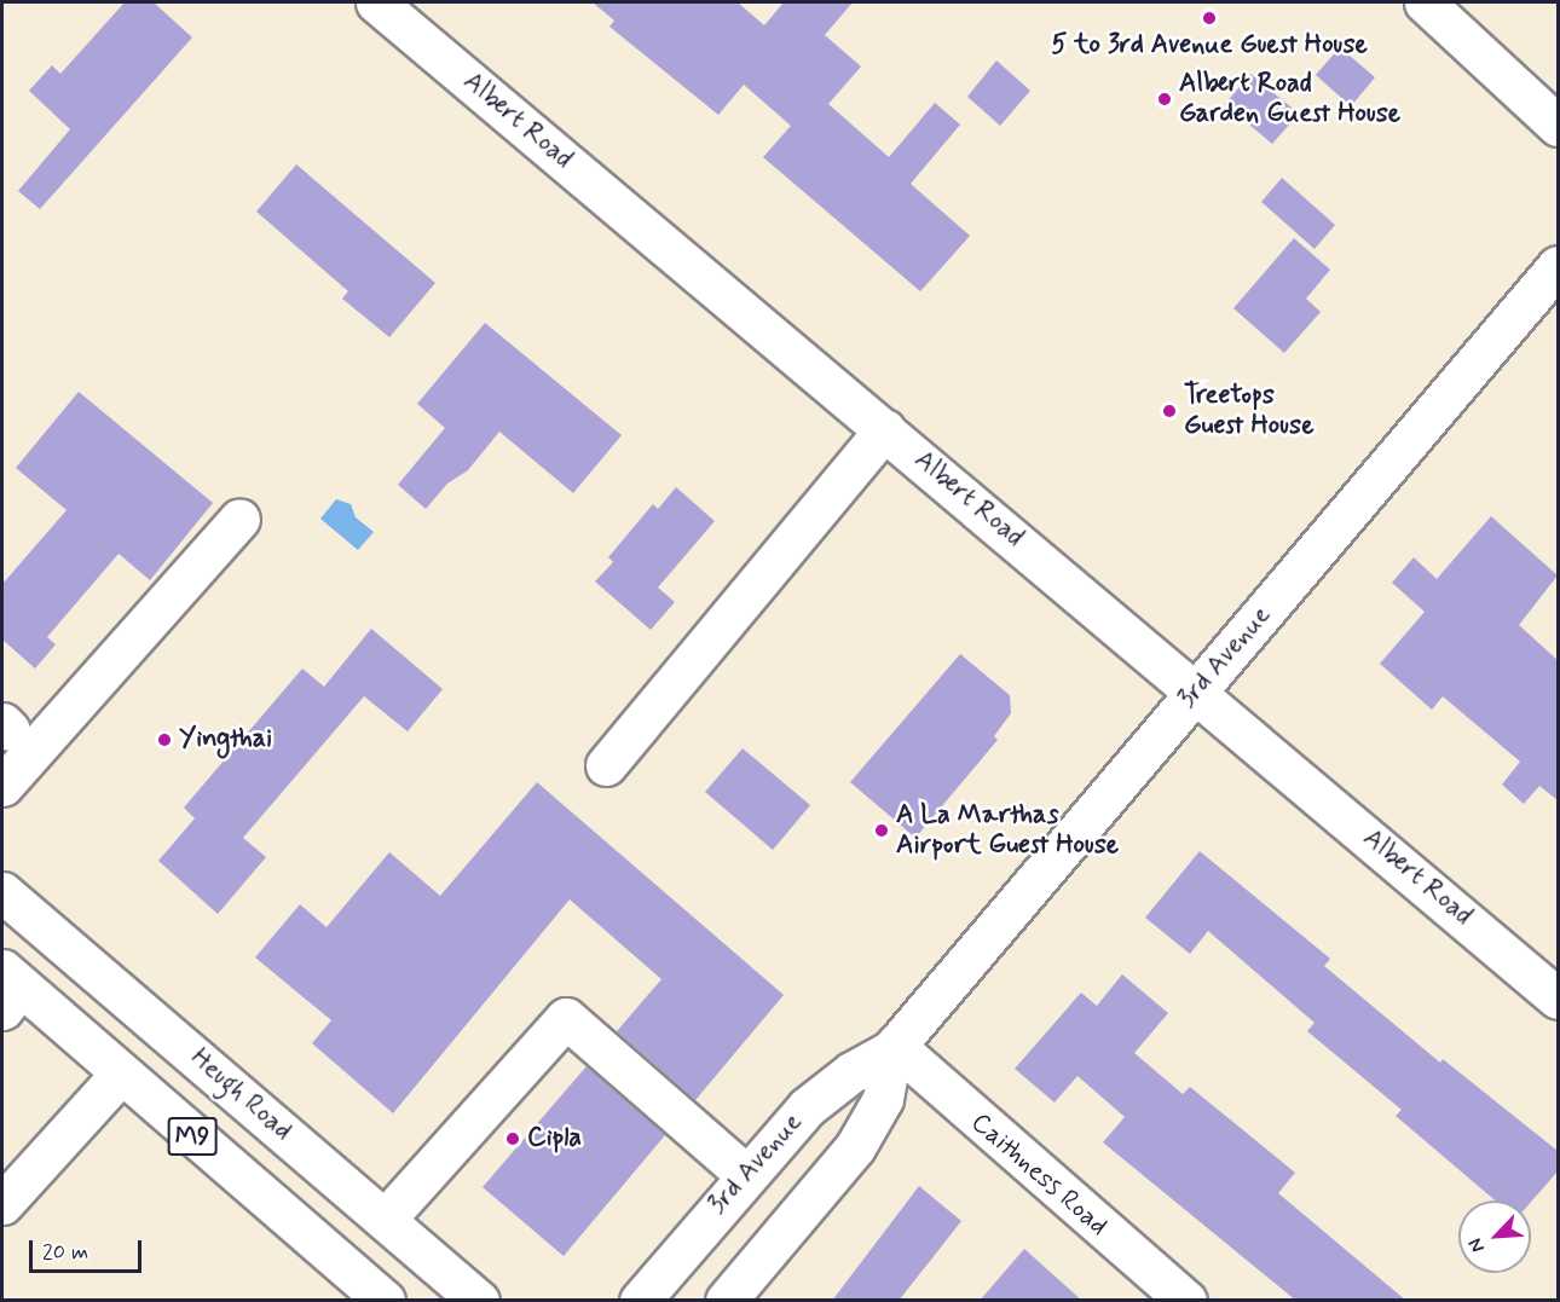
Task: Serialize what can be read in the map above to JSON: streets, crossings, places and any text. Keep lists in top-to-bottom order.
{
  "streets": {
    "street": [
      "Albert Road",
      "3rd Avenue",
      "Heugh Road",
      "M9",
      "Caithness Road"
    ]
  },
  "crossings": [
    ["Albert Road", "3rd Avenue"],
    ["3rd Avenue", "Caithness Road"]
  ],
  "places": [
    "5 to 3rd Avenue Guest House",
    "Albert Road Garden Guest House",
    "Treetops Guest House",
    "Yingthai",
    "A La Marthas Airport Guest House",
    "Cipla"
  ],
  "scale_bar": "20 m",
  "north": "bottom left"
}
